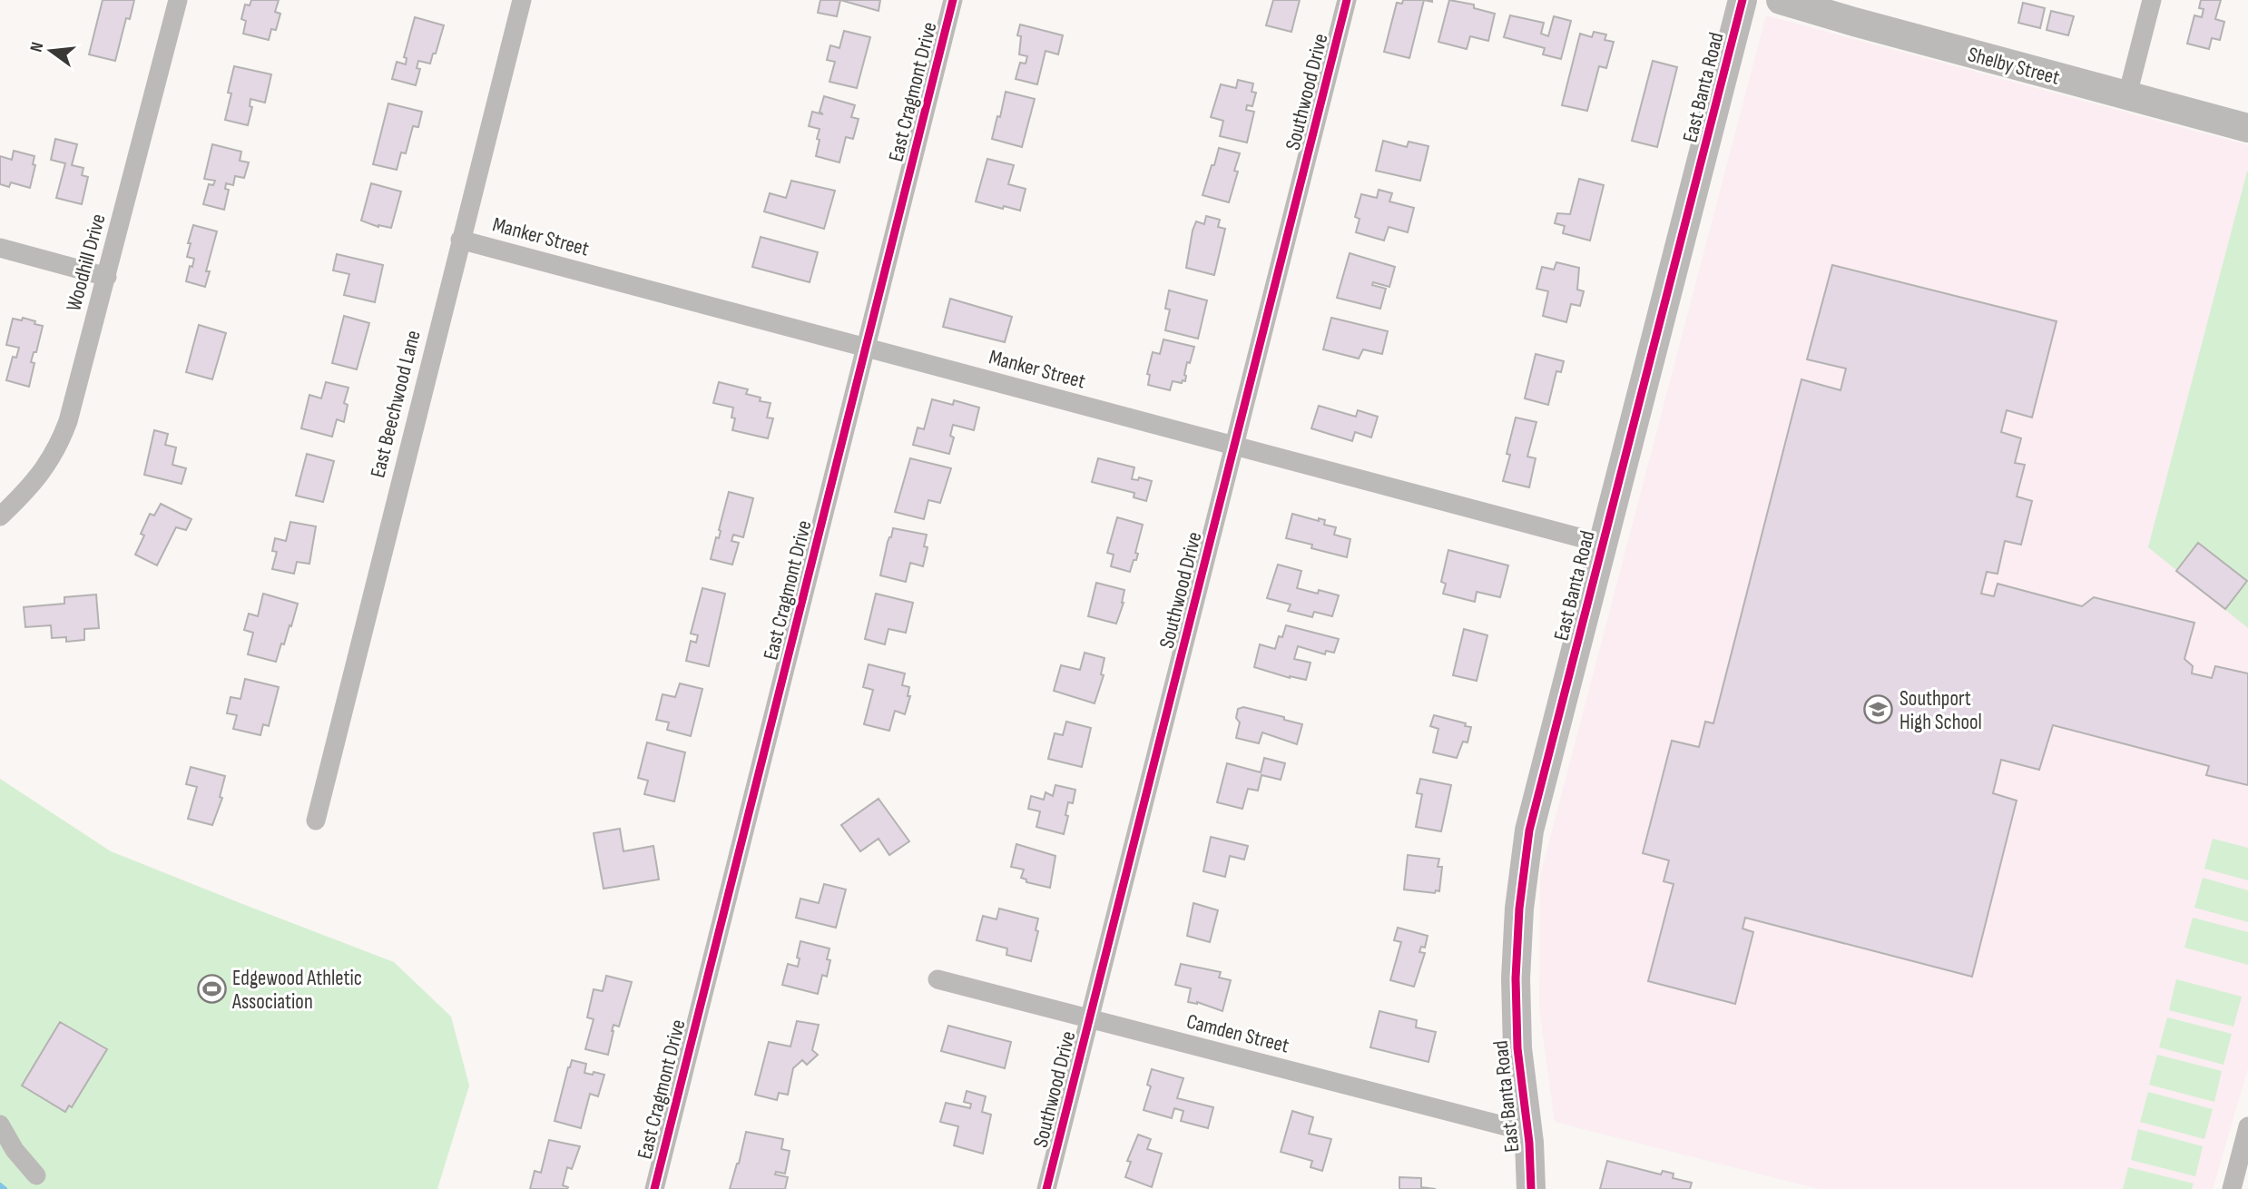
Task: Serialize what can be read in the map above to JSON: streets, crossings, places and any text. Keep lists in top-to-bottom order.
{
  "streets": {
    "street": [
      "Shelby Street",
      "East Banta Road",
      "East Cragmont Drive",
      "Southwood Drive",
      "Manker Street",
      "Woodhill Drive",
      "East Beechwood Lane",
      "Camden Street"
    ]
  },
  "crossings": [
    ["East Banta Road", "Manker Street"],
    ["East Banta Road", "Camden Street"],
    ["East Cragmont Drive", "Manker Street"],
    ["Southwood Drive", "Manker Street"],
    ["Southwood Drive", "Camden Street"],
    ["Manker Street", "East Beechwood Lane"]
  ],
  "places": {
    "school or university": ["Southport High School"],
    "sports": ["Edgewood Athletic Association"]
  },
  "north": "left"
}
